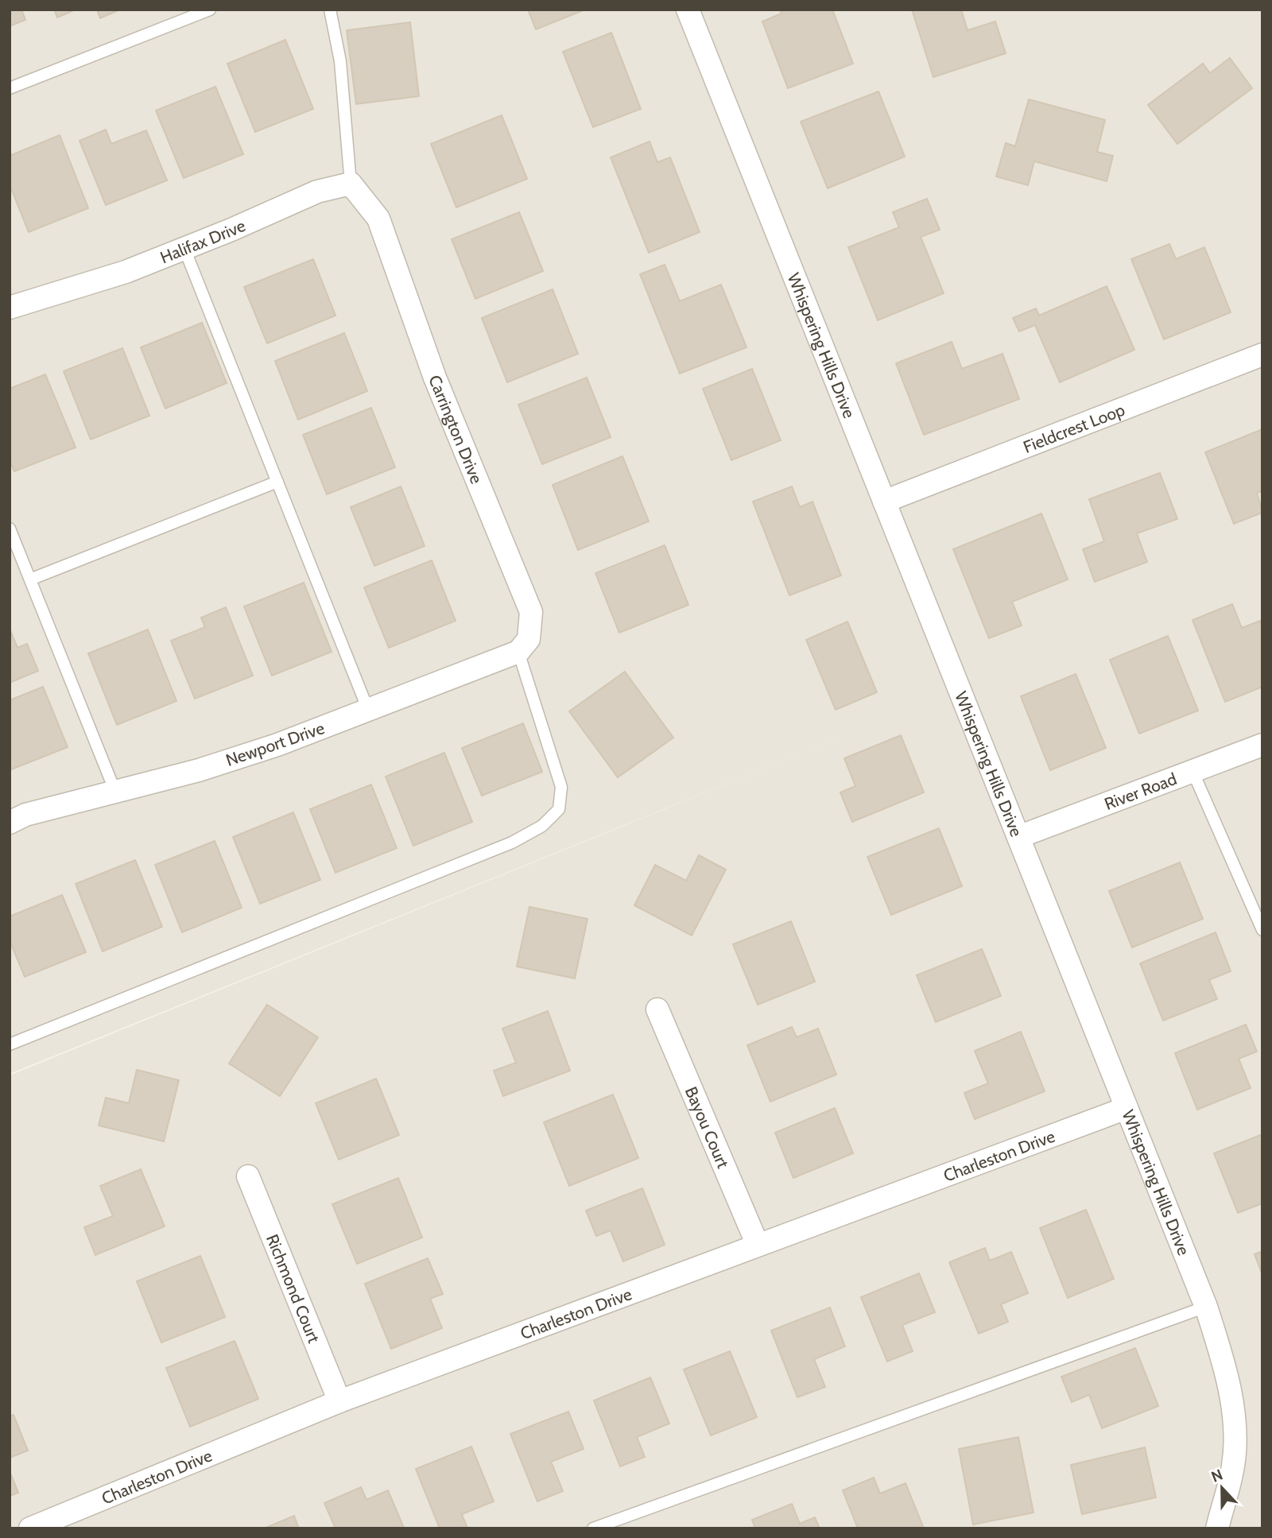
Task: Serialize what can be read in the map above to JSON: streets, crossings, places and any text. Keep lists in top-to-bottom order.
{
  "streets": {
    "street": [
      "Halifax Drive",
      "Whispering Hills Drive",
      "Fieldcrest Loop",
      "Carrington Drive",
      "Newport Drive",
      "River Road",
      "Bayou Court",
      "Charleston Drive",
      "Richmond Court"
    ]
  },
  "crossings": [
    ["Halifax Drive", "Carrington Drive"],
    ["Whispering Hills Drive", "Fieldcrest Loop"],
    ["Whispering Hills Drive", "River Road"],
    ["Whispering Hills Drive", "Charleston Drive"],
    ["Carrington Drive", "Newport Drive"],
    ["Bayou Court", "Charleston Drive"],
    ["Charleston Drive", "Richmond Court"]
  ],
  "north": "top"
}
